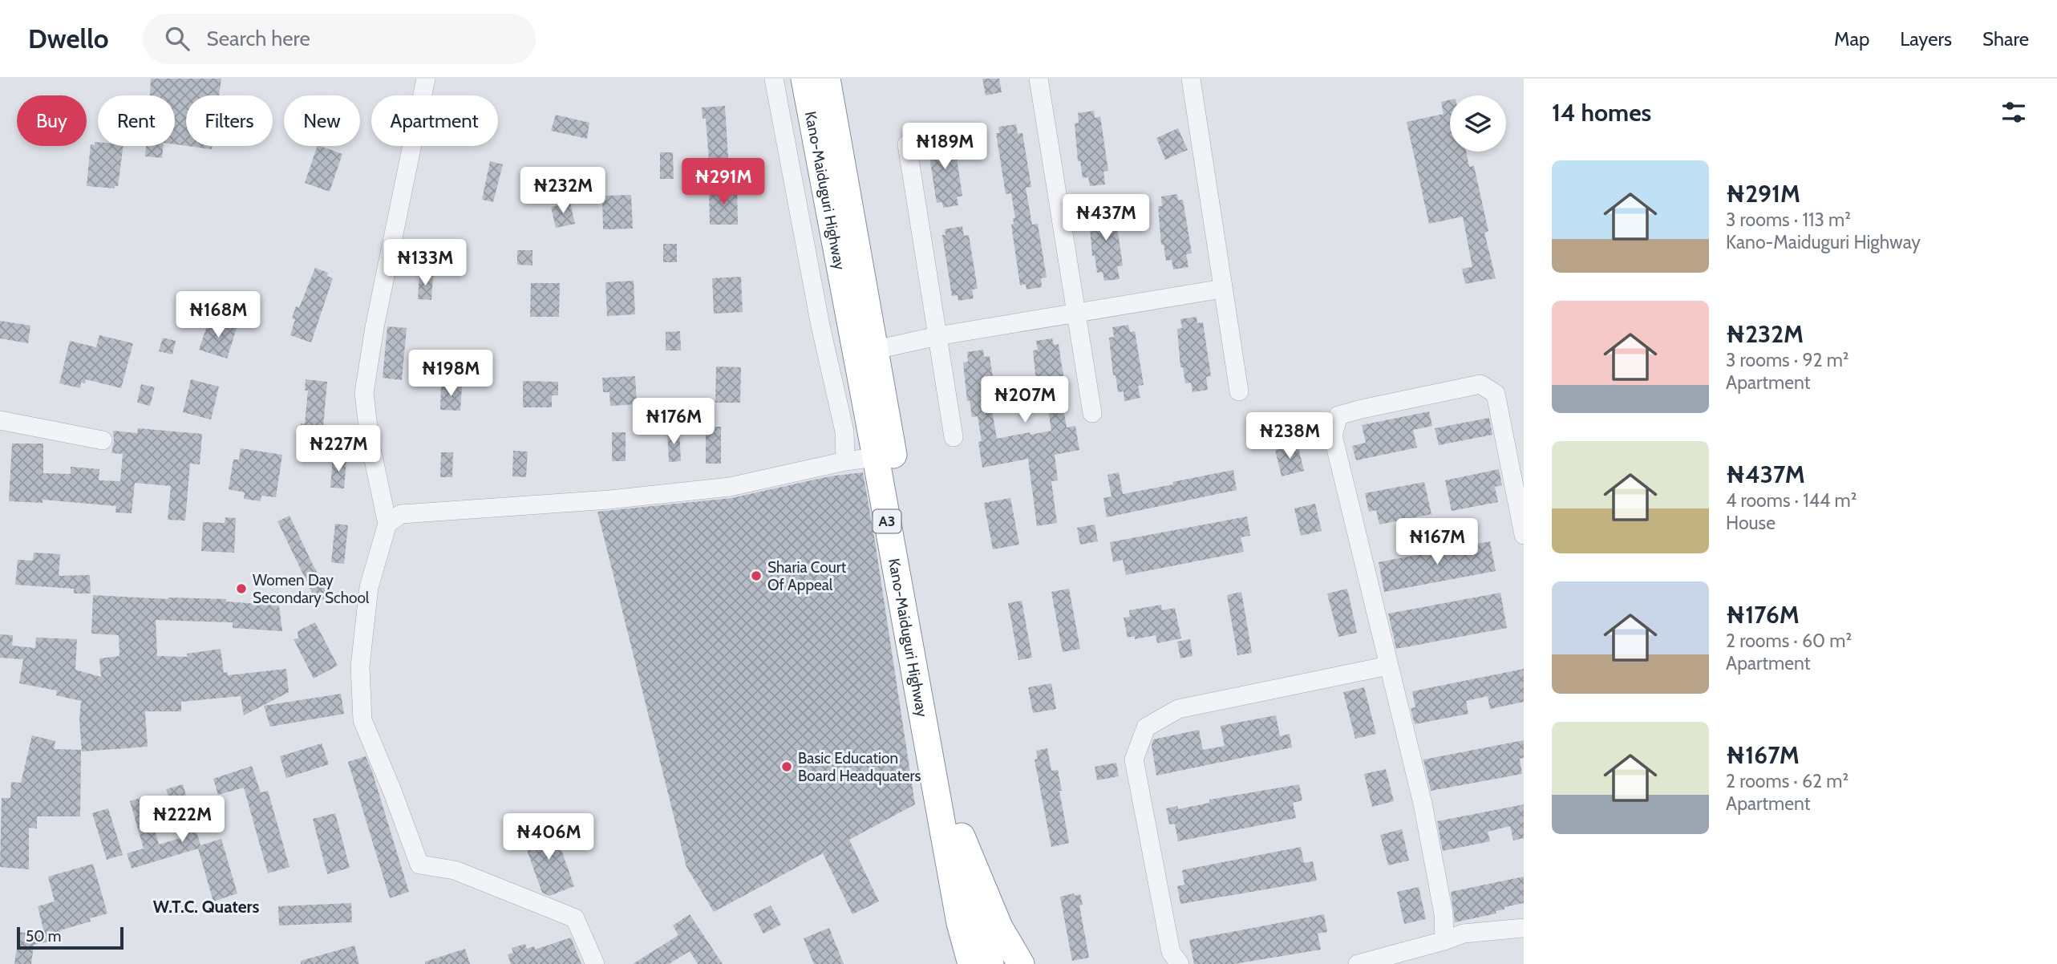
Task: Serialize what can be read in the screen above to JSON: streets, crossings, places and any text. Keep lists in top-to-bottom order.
{
  "streets": {
    "highway": ["Kano-Maiduguri Highway", "A3"]
  },
  "crossings": [
    ["Kano-Maiduguri Highway", "A3"]
  ],
  "districts": ["W.T.C. Quaters"],
  "places": ["Sharia Court Of Appeal", "Women Day Secondary School", "Basic Education Board Headquaters"],
  "scale_bar": "50 m",
  "page": {
    "header": "Dwello",
    "search": "Search here",
    "nav": ["Map", "Layers", "Share"],
    "heading": "14 homes",
    "chip": [
      "Buy",
      "Rent",
      "Filters",
      "New",
      "Apartment"
    ],
    "price": [
      "₦189M",
      "₦291M",
      "₦232M",
      "₦437M",
      "₦133M",
      "₦168M",
      "₦198M",
      "₦207M",
      "₦176M",
      "₦238M",
      "₦227M",
      "₦167M",
      "₦222M",
      "₦406M"
    ],
    "list": [
      {
        "name": "₦291M",
        "note": "3 rooms · 113 m² · Kano-Maiduguri Highway"
      },
      {
        "name": "₦232M",
        "note": "3 rooms · 92 m² · Apartment"
      },
      {
        "name": "₦437M",
        "note": "4 rooms · 144 m² · House"
      },
      {
        "name": "₦176M",
        "note": "2 rooms · 60 m² · Apartment"
      },
      {
        "name": "₦167M",
        "note": "2 rooms · 62 m² · Apartment"
      }
    ],
    "scale": "50 m"
  }
}
